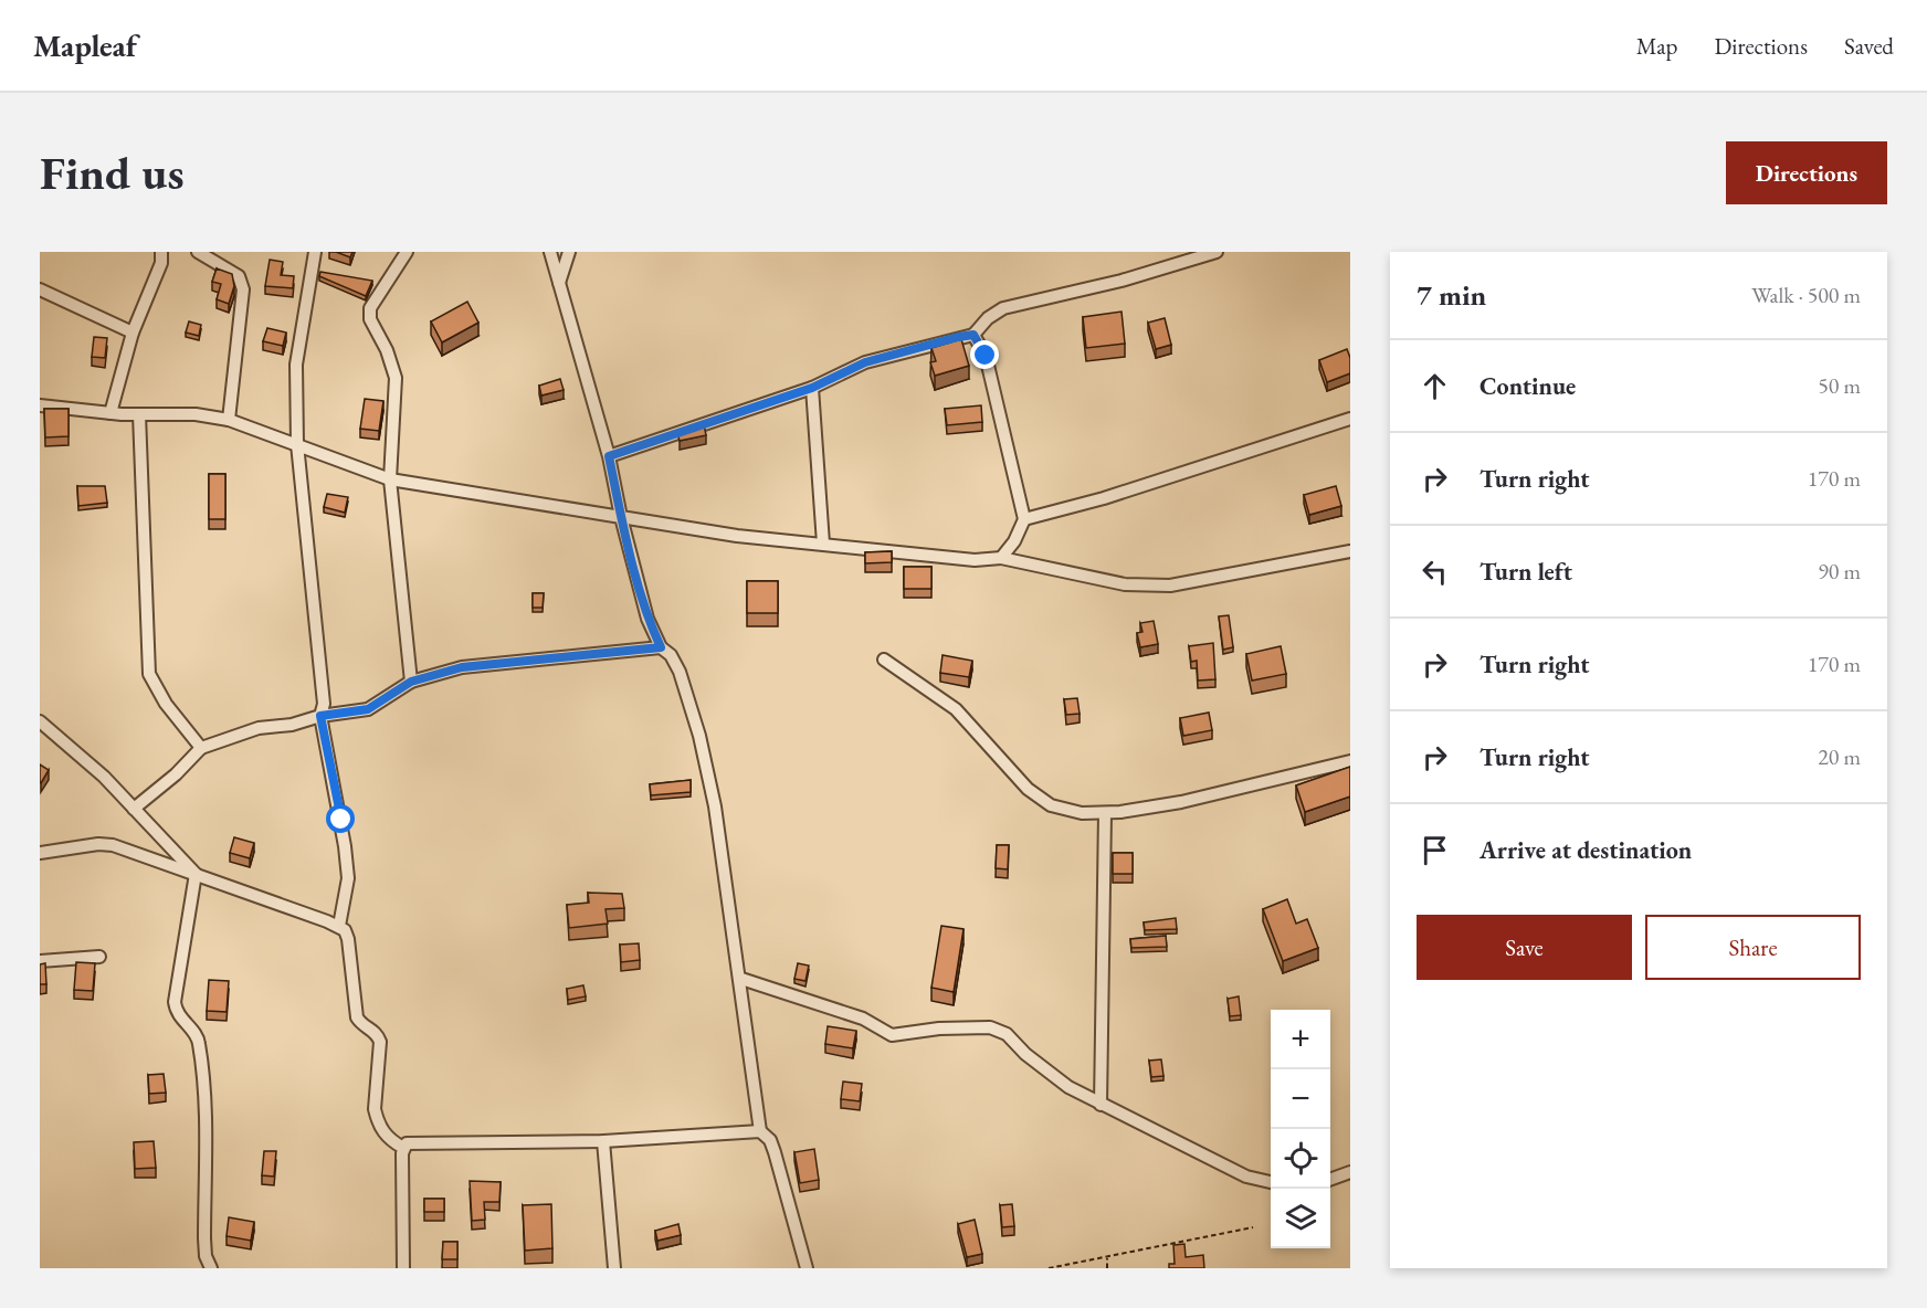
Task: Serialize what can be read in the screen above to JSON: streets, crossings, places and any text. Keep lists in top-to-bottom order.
{
  "page": {
    "header": "Mapleaf",
    "nav": ["Map", "Directions", "Saved"],
    "buttons": [
      "Directions",
      ["Save", "Share"]
    ],
    "title": "Find us",
    "heading": ["7 min", "Walk · 500 m"],
    "list": [
      ["Continue", "50 m"],
      ["Turn right", "170 m"],
      ["Turn left", "90 m"],
      ["Turn right", "170 m"],
      ["Turn right", "20 m"],
      "Arrive at destination"
    ],
    "map_buttons": ["+", "−"]
  }
}
